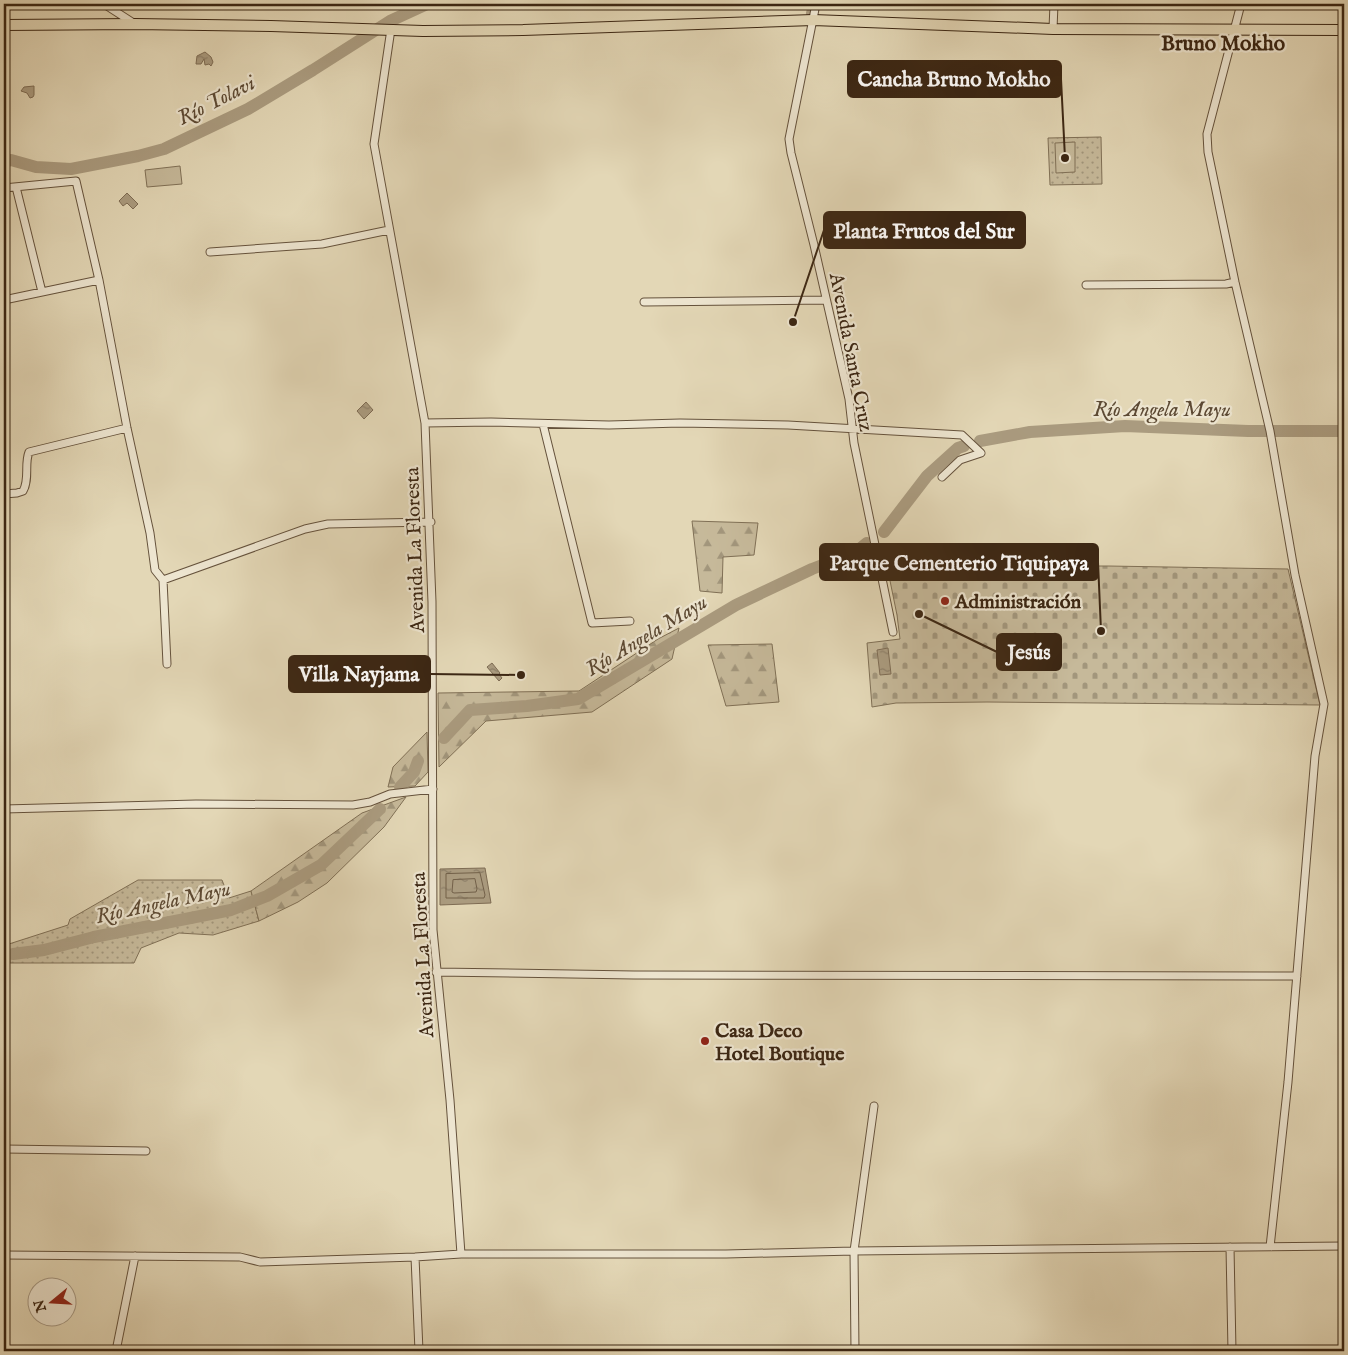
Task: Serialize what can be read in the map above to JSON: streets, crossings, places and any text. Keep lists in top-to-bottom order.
{
  "streets": {
    "street": ["Avenida Santa Cruz", "Avenida La Floresta"]
  },
  "districts": ["Bruno Mokho"],
  "water": ["Río Tolavi", "Río Angela Mayu"],
  "places": [
    "Cancha Bruno Mokho",
    "Planta Frutos del Sur",
    "Administración",
    "Jesús",
    "Parque Cementerio Tiquipaya",
    "Villa Nayjama",
    "Casa Deco Hotel Boutique"
  ],
  "north": "left"
}
